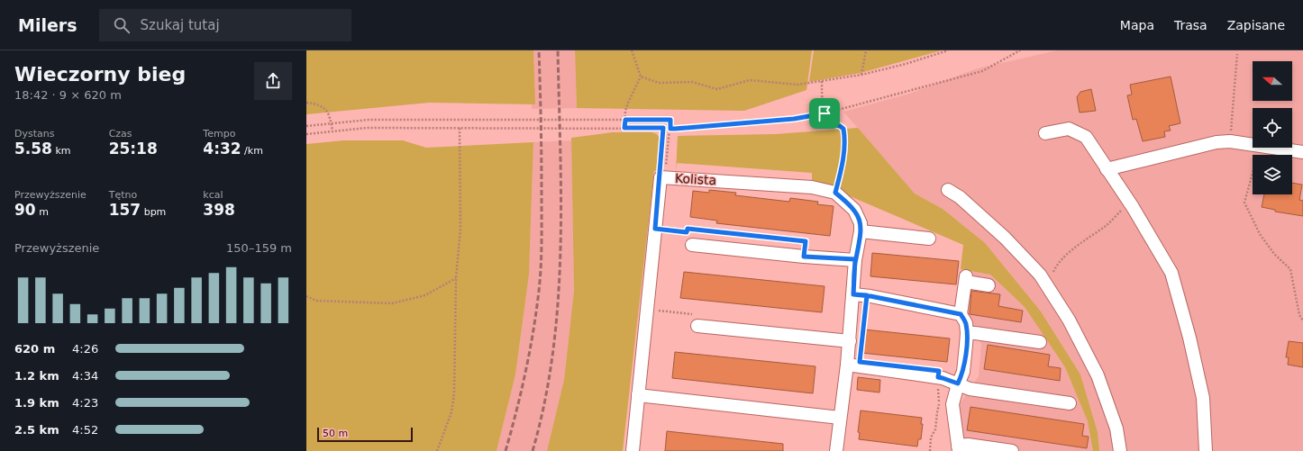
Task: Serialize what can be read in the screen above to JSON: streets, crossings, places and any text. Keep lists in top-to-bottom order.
{
  "streets": {
    "street": ["Kolista"]
  },
  "scale_bar": "50 m",
  "north": "left",
  "page": {
    "header": "Milers",
    "search": "Szukaj tutaj",
    "nav": ["Mapa", "Trasa", "Zapisane"],
    "heading": ["Wieczorny bieg", "18:42 · 9 × 620 m"],
    "stats": [
      ["Dystans", "5.58 km"],
      ["Czas", "25:18"],
      ["Tempo", "4:32 /km"],
      ["Przewyższenie", "90 m"],
      ["Tętno", "157 bpm"],
      ["kcal", "398"]
    ],
    "chart": ["Przewyższenie", "150–159 m"],
    "list": [
      {
        "name": "620 m",
        "note": "4:26"
      },
      {
        "name": "1.2 km",
        "note": "4:34"
      },
      {
        "name": "1.9 km",
        "note": "4:23"
      },
      {
        "name": "2.5 km",
        "note": "4:52"
      }
    ],
    "scale": "50 m"
  }
}
